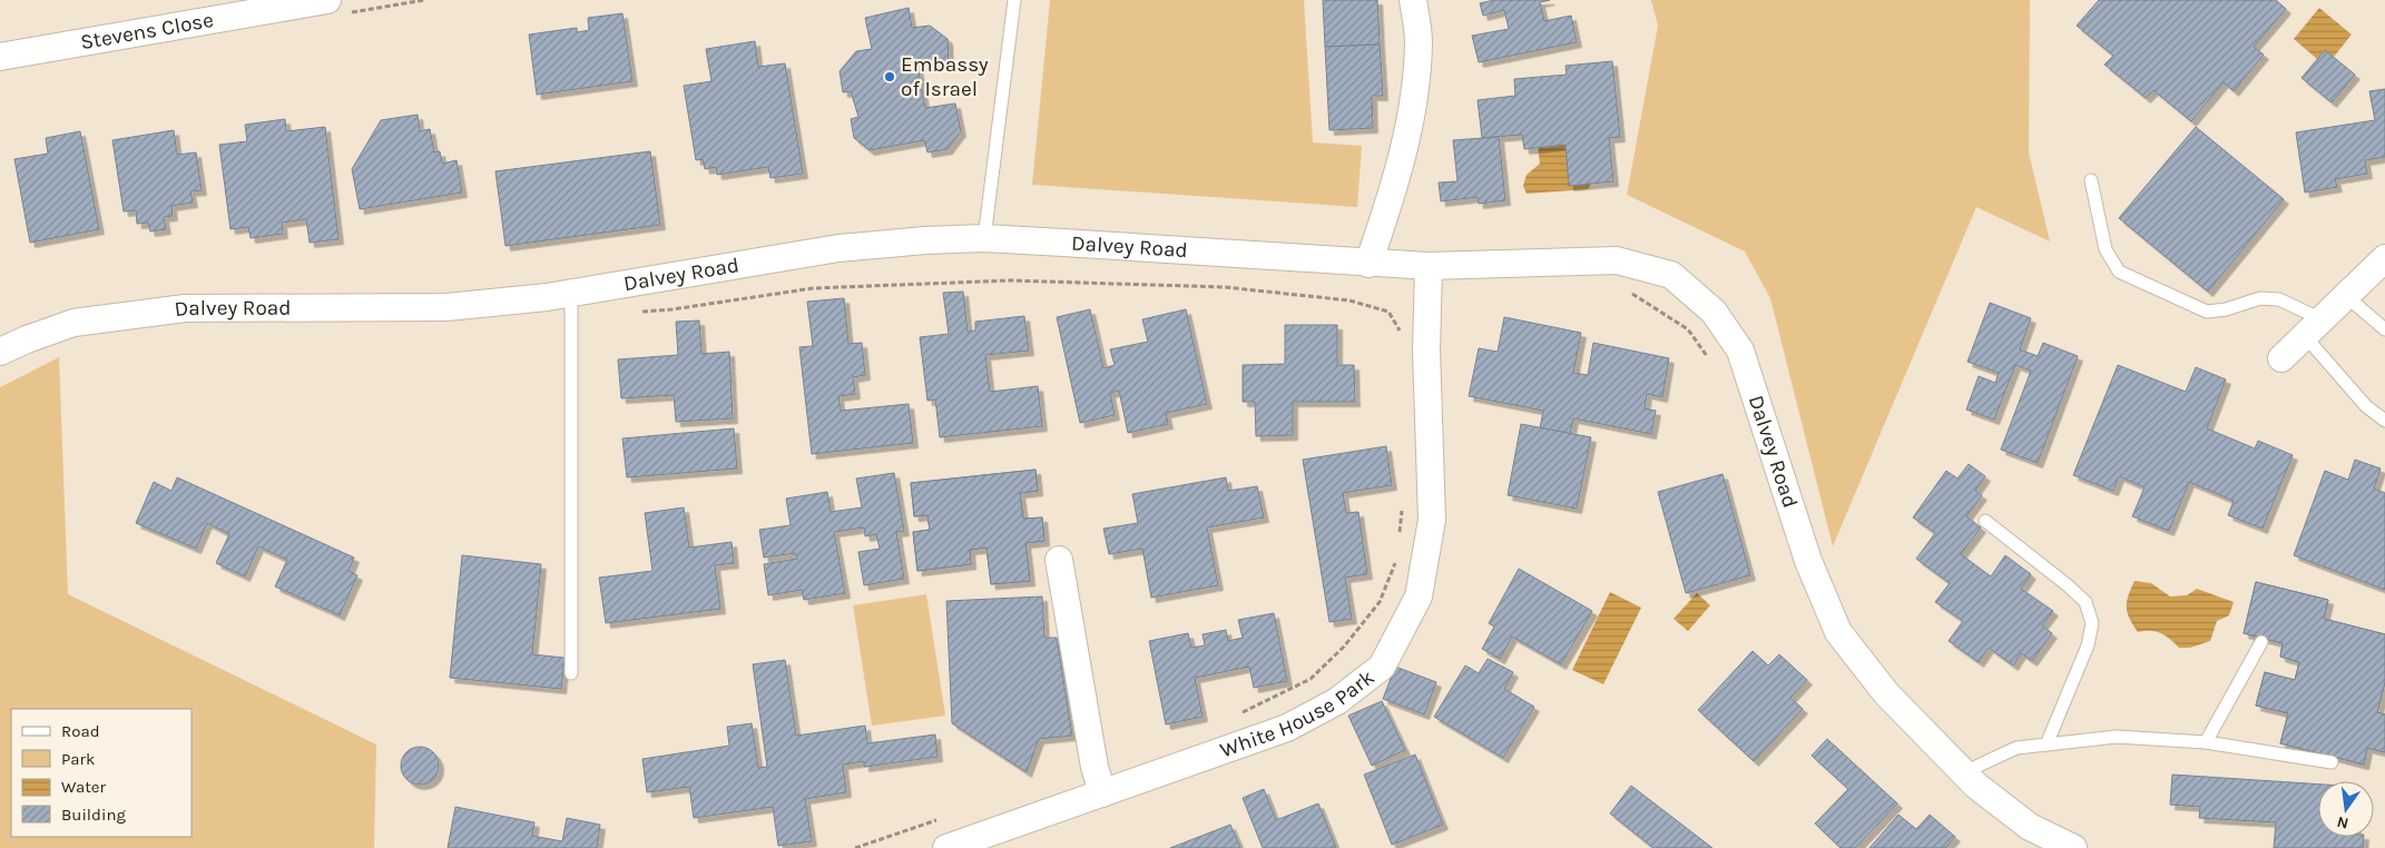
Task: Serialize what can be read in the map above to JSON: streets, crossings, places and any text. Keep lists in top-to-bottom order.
{
  "streets": {
    "street": ["Stevens Close", "Dalvey Road", "White House Park"]
  },
  "crossings": [
    ["Dalvey Road", "White House Park"]
  ],
  "places": ["Embassy of Israel"],
  "legend": [
    "Road",
    "Park",
    "Water",
    "Building"
  ],
  "north": "bottom"
}
